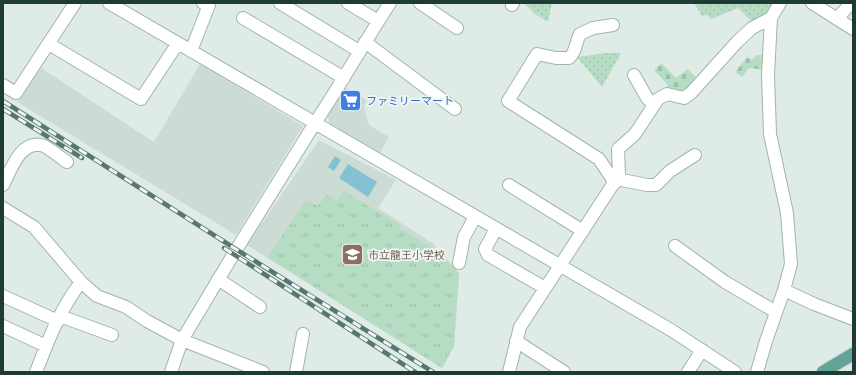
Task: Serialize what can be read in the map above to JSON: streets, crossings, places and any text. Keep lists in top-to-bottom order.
{
  "places": {
    "supermarket": ["ファミリーマート"],
    "school or university": ["市立龍王小学校"]
  }
}
